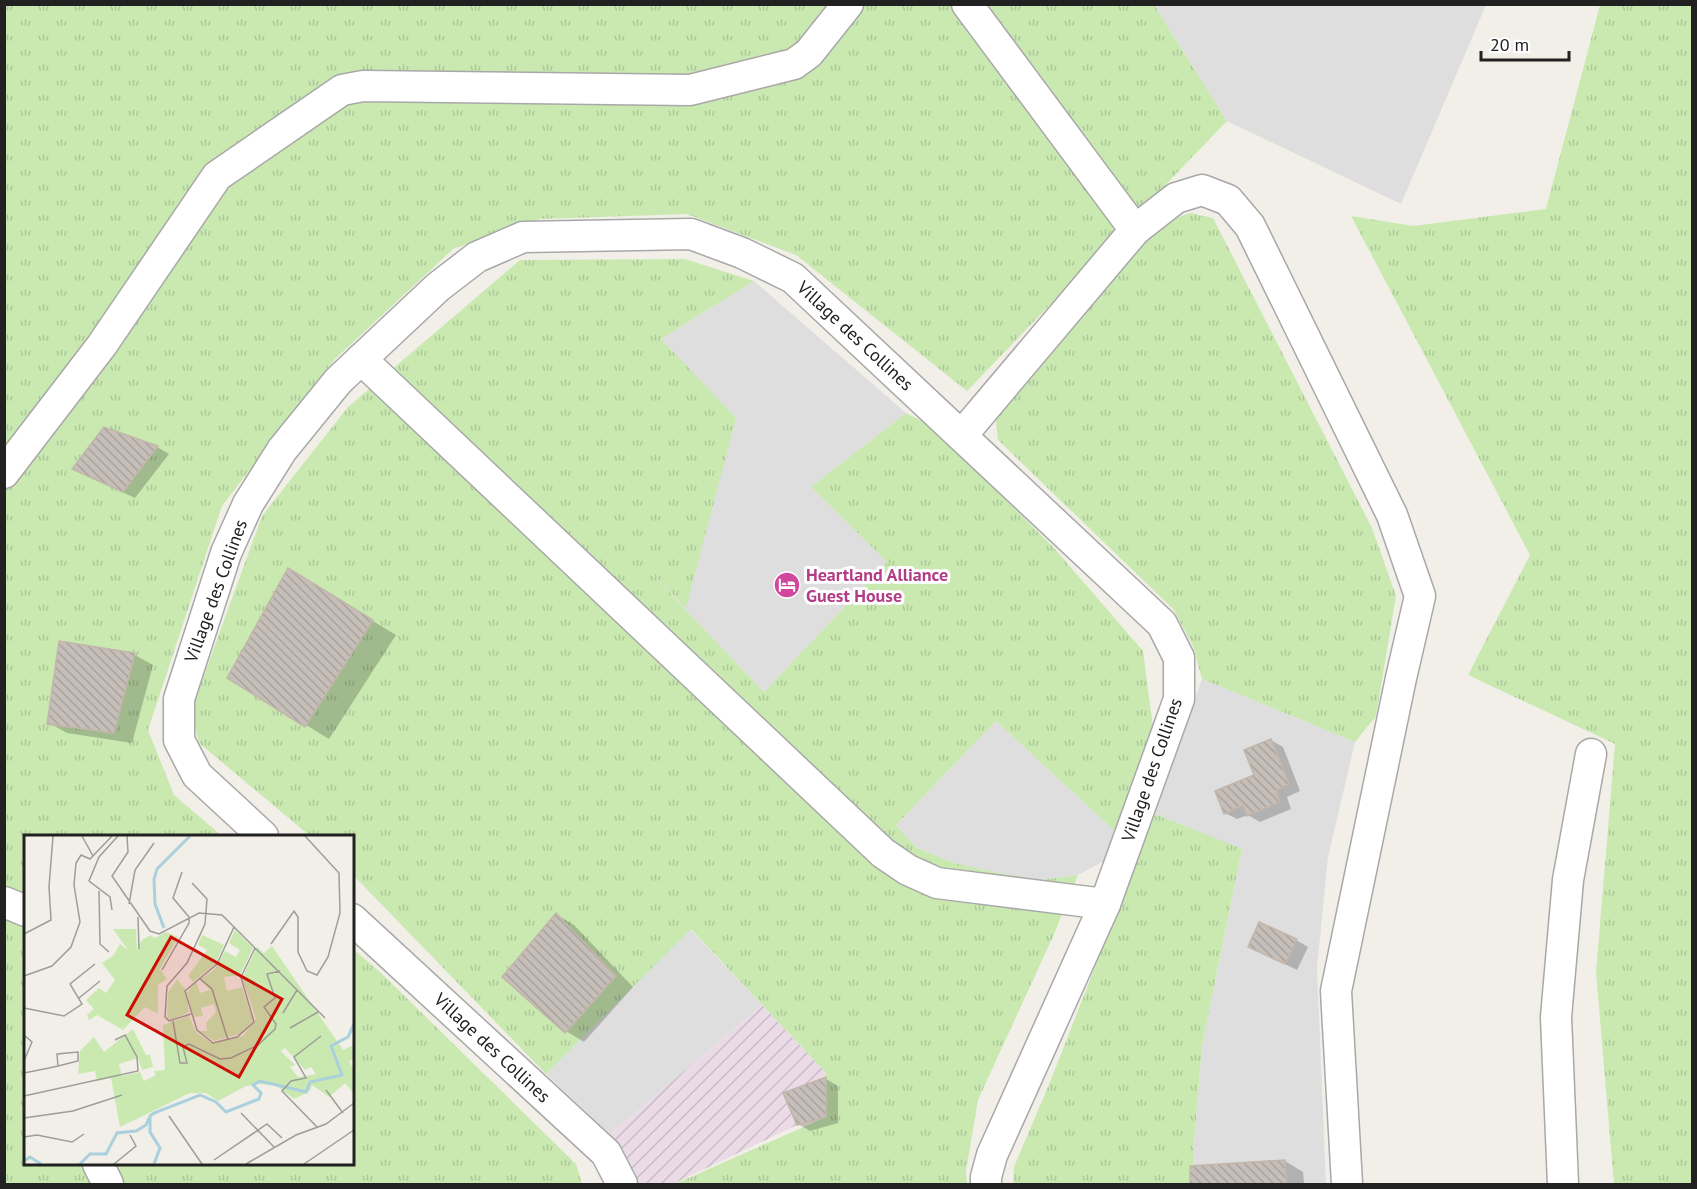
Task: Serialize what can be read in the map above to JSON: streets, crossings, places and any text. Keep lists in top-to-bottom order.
{
  "streets": {
    "street": ["Village des Collines"]
  },
  "places": {
    "hotel": ["Heartland Alliance Guest House"]
  },
  "scale_bar": "20 m"
}
